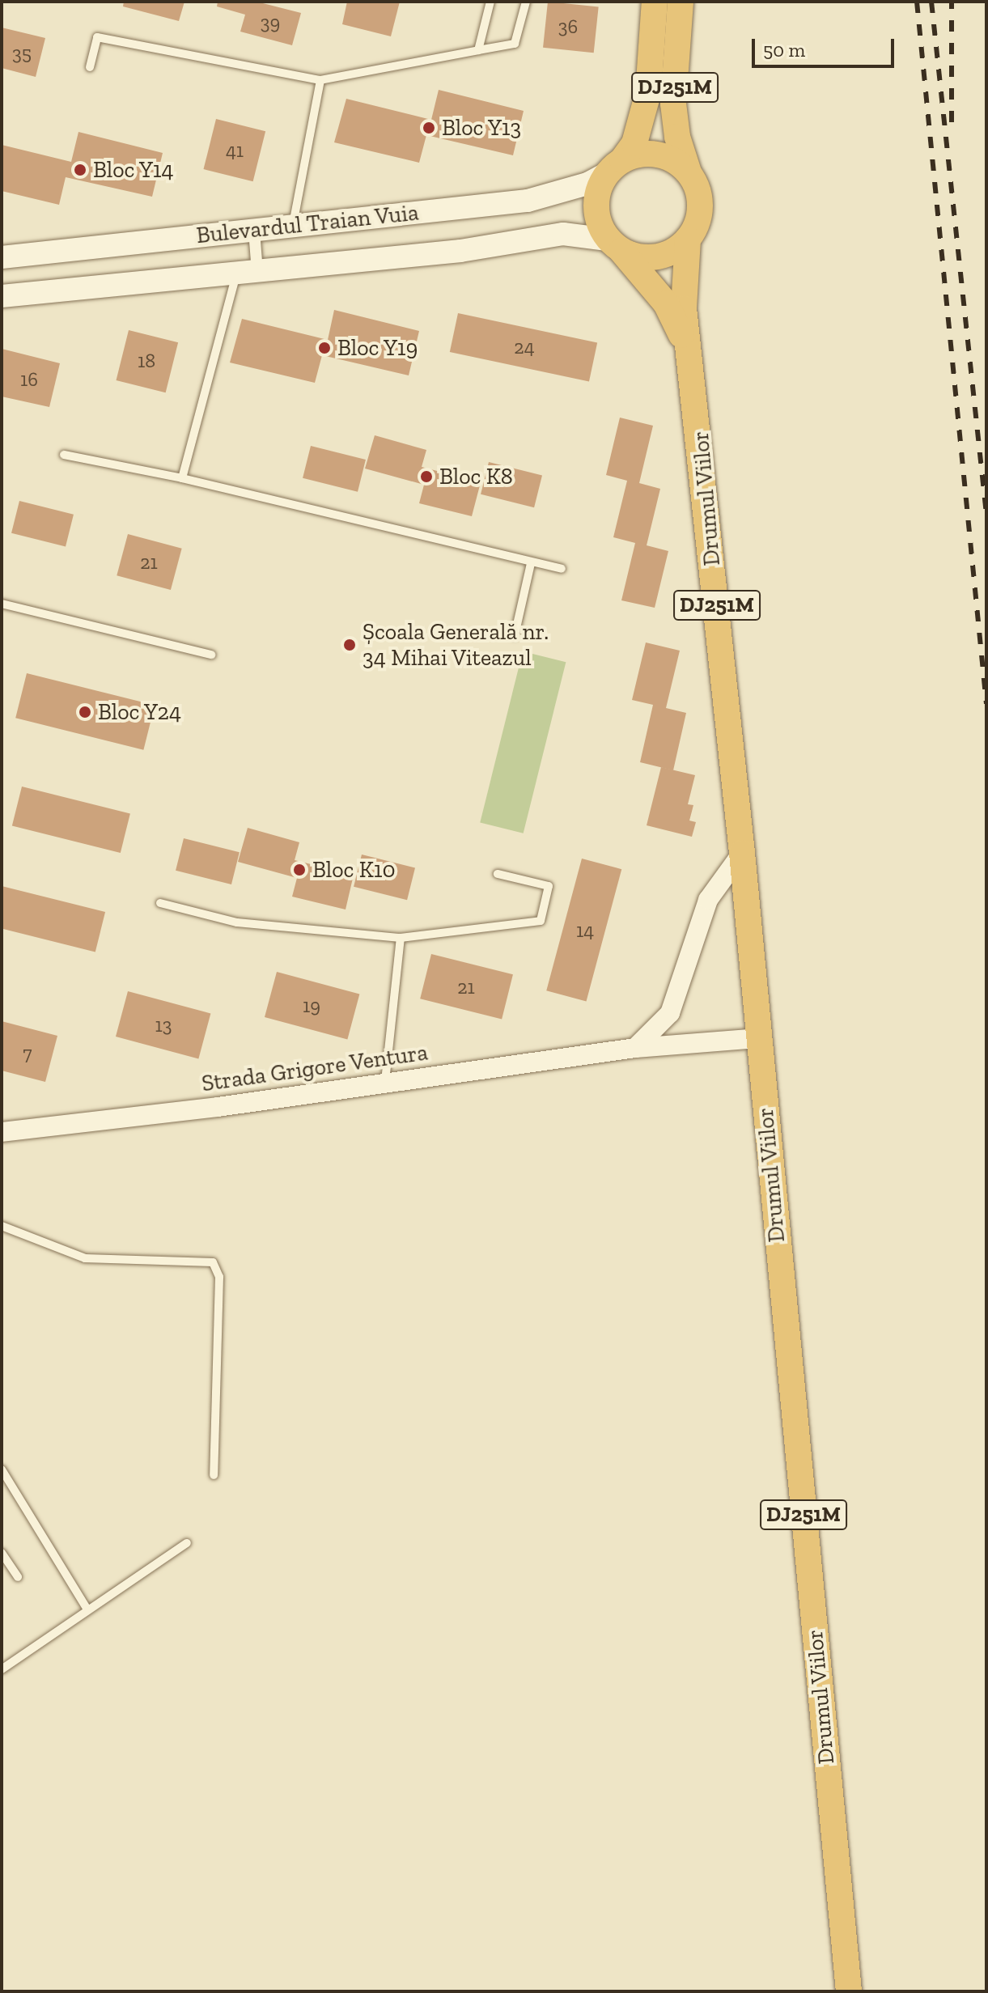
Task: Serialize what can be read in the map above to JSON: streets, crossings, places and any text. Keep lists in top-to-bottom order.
{
  "streets": {
    "highway": ["DJ251M", "Drumul Viilor"],
    "main road": ["Bulevardul Traian Vuia"],
    "street": ["Strada Grigore Ventura"]
  },
  "crossings": [
    ["DJ251M", "Bulevardul Traian Vuia"],
    ["DJ251M", "Drumul Viilor"],
    ["Bulevardul Traian Vuia", "Drumul Viilor"],
    ["Drumul Viilor", "Strada Grigore Ventura"]
  ],
  "places": [
    "Bloc Y13",
    "Bloc Y14",
    "Bloc Y19",
    "Bloc K8",
    "Școala Generală nr. 34 Mihai Viteazul",
    "Bloc Y24",
    "Bloc K10"
  ],
  "house_numbers": [
    "39",
    "36",
    "35",
    "41",
    "24",
    "18",
    "16",
    "21",
    "14",
    "21",
    "19",
    "13",
    "7"
  ],
  "scale_bar": "50 m"
}
